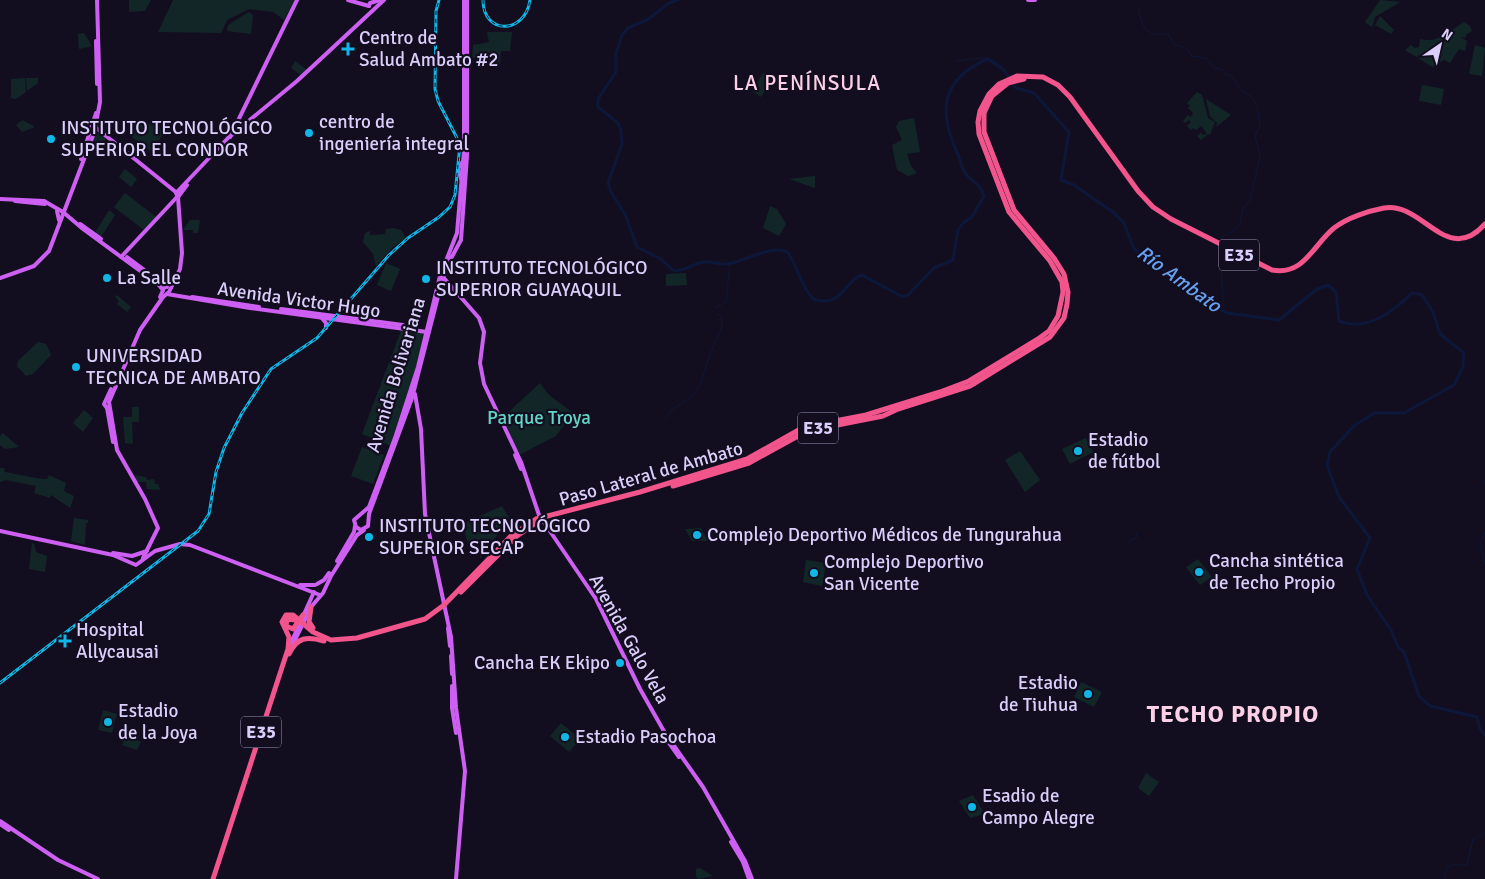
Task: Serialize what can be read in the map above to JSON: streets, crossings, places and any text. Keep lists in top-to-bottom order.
{
  "streets": {
    "highway": ["E35", "Avenida Bolivariana", "Paso Lateral de Ambato"],
    "main road": ["Avenida Victor Hugo", "Avenida Galo Vela"]
  },
  "crossings": [
    ["E35", "Paso Lateral de Ambato"],
    ["Avenida Victor Hugo", "Avenida Bolivariana"],
    ["Avenida Bolivariana", "Paso Lateral de Ambato"],
    ["Avenida Bolivariana", "Avenida Galo Vela"]
  ],
  "districts": ["LA PENÍNSULA", "TECHO PROPIO"],
  "water": ["Río Ambato"],
  "parks": ["Parque Troya"],
  "places": {
    "health": ["Centro de Salud Ambato #2", "Hospital Allycausai"],
    "other": [
      "centro de ingeniería integral",
      "INSTITUTO TECNOLÓGICO SUPERIOR EL CONDOR",
      "La Salle",
      "INSTITUTO TECNOLÓGICO SUPERIOR GUAYAQUIL",
      "UNIVERSIDAD TECNICA DE AMBATO",
      "Estadio de fútbol",
      "Complejo Deportivo Médicos de Tungurahua",
      "INSTITUTO TECNOLÓGICO SUPERIOR SECAP",
      "Cancha sintética de Techo Propio",
      "Complejo Deportivo San Vicente",
      "Cancha EK Ekipo",
      "Estadio de Tiuhua",
      "Estadio de la Joya",
      "Estadio Pasochoa",
      "Esadio de Campo Alegre"
    ]
  },
  "north": "top right"
}
